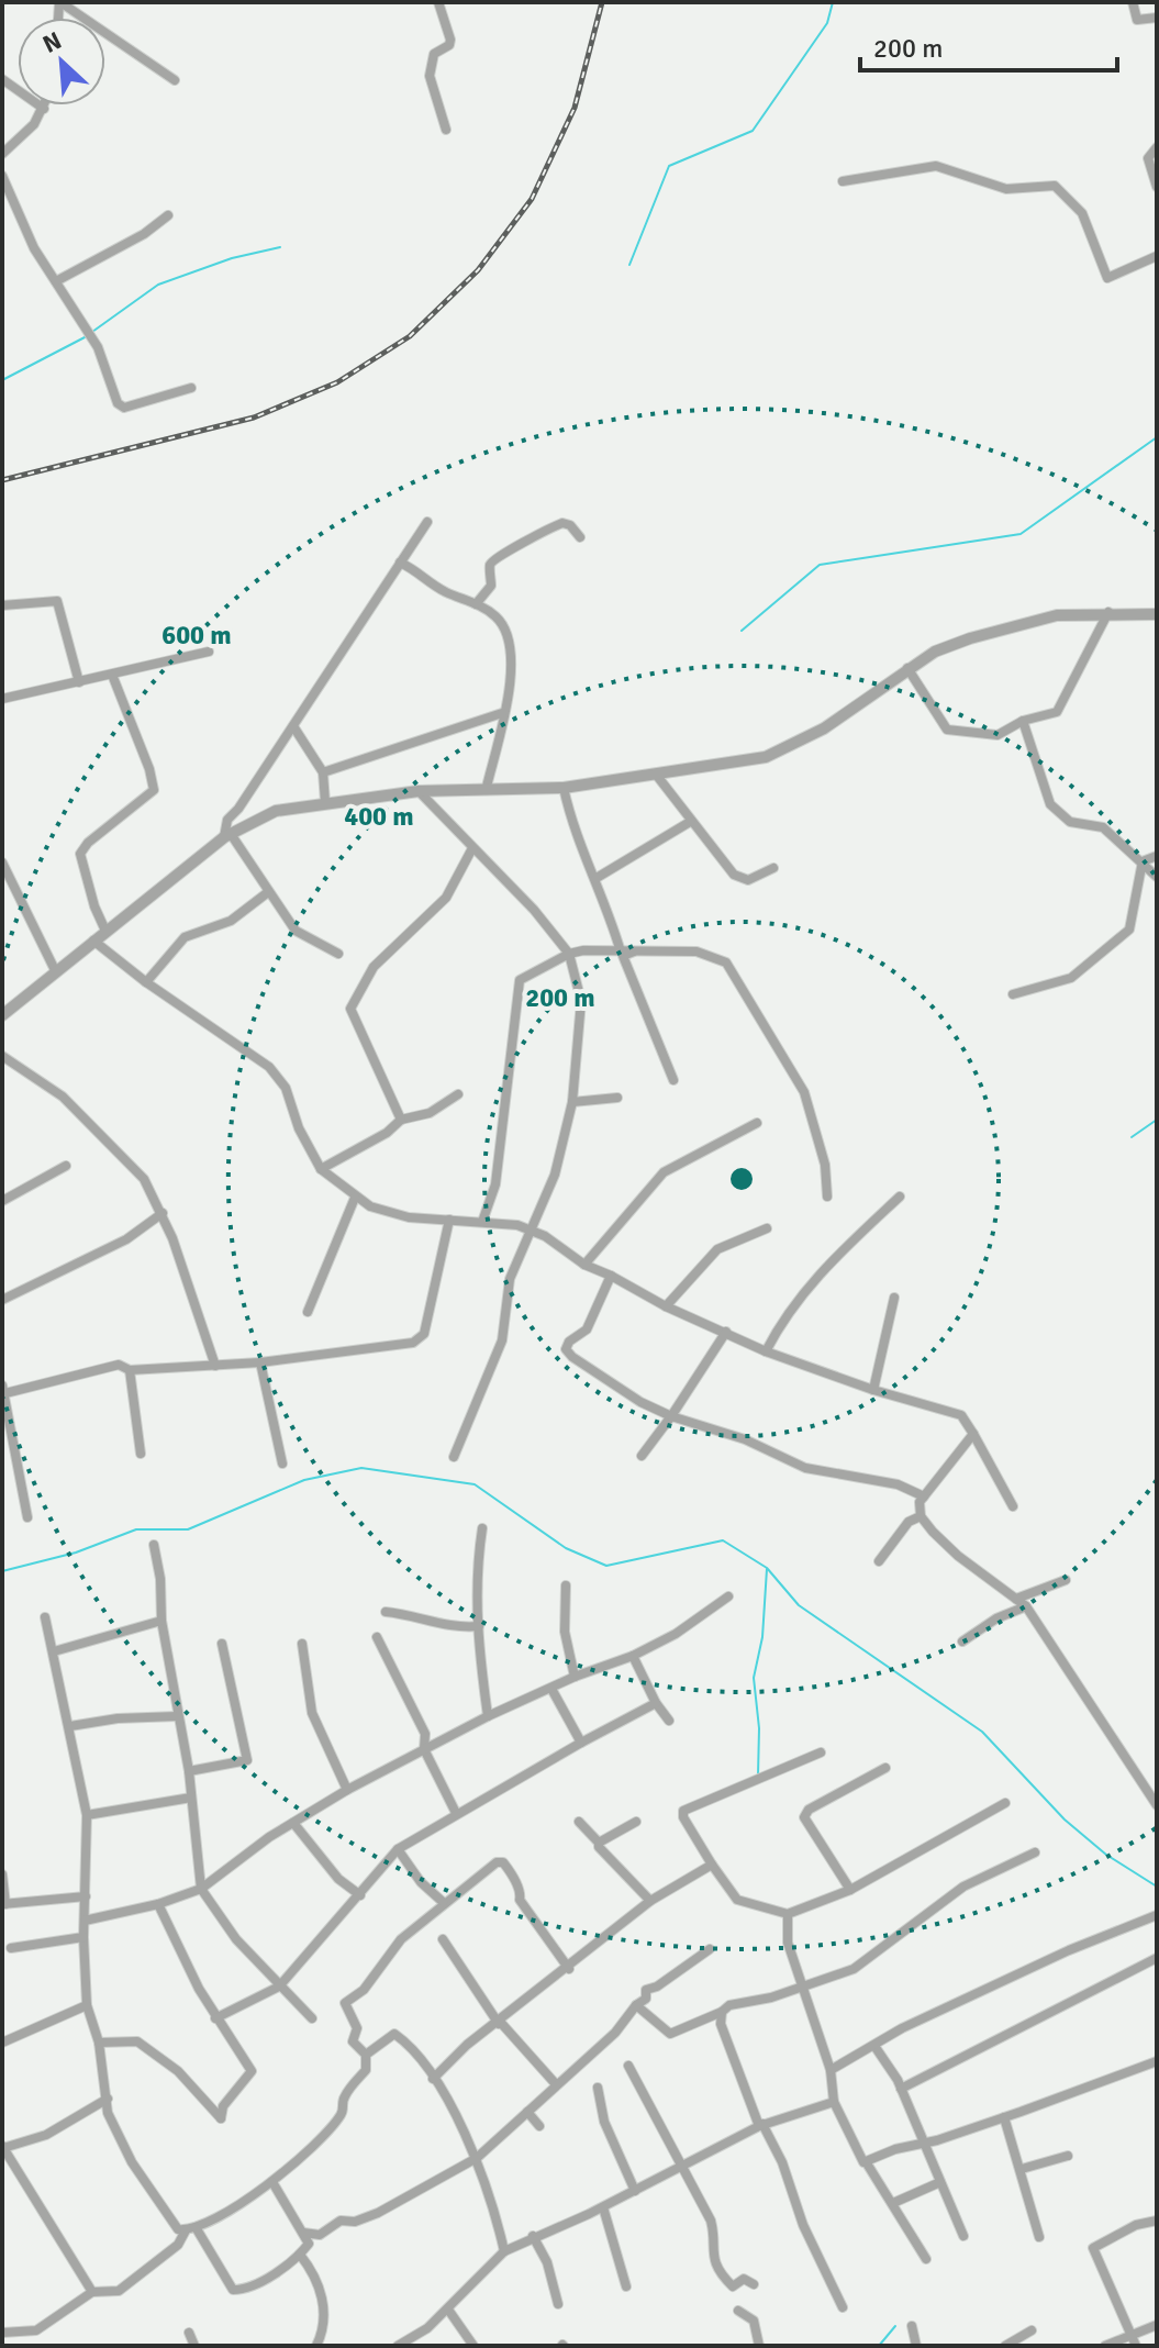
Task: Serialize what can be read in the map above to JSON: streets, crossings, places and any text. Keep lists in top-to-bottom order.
{
  "scale_bar": "200 m",
  "north": "top left",
  "rings": ["600 m", "400 m", "200 m"]
}
